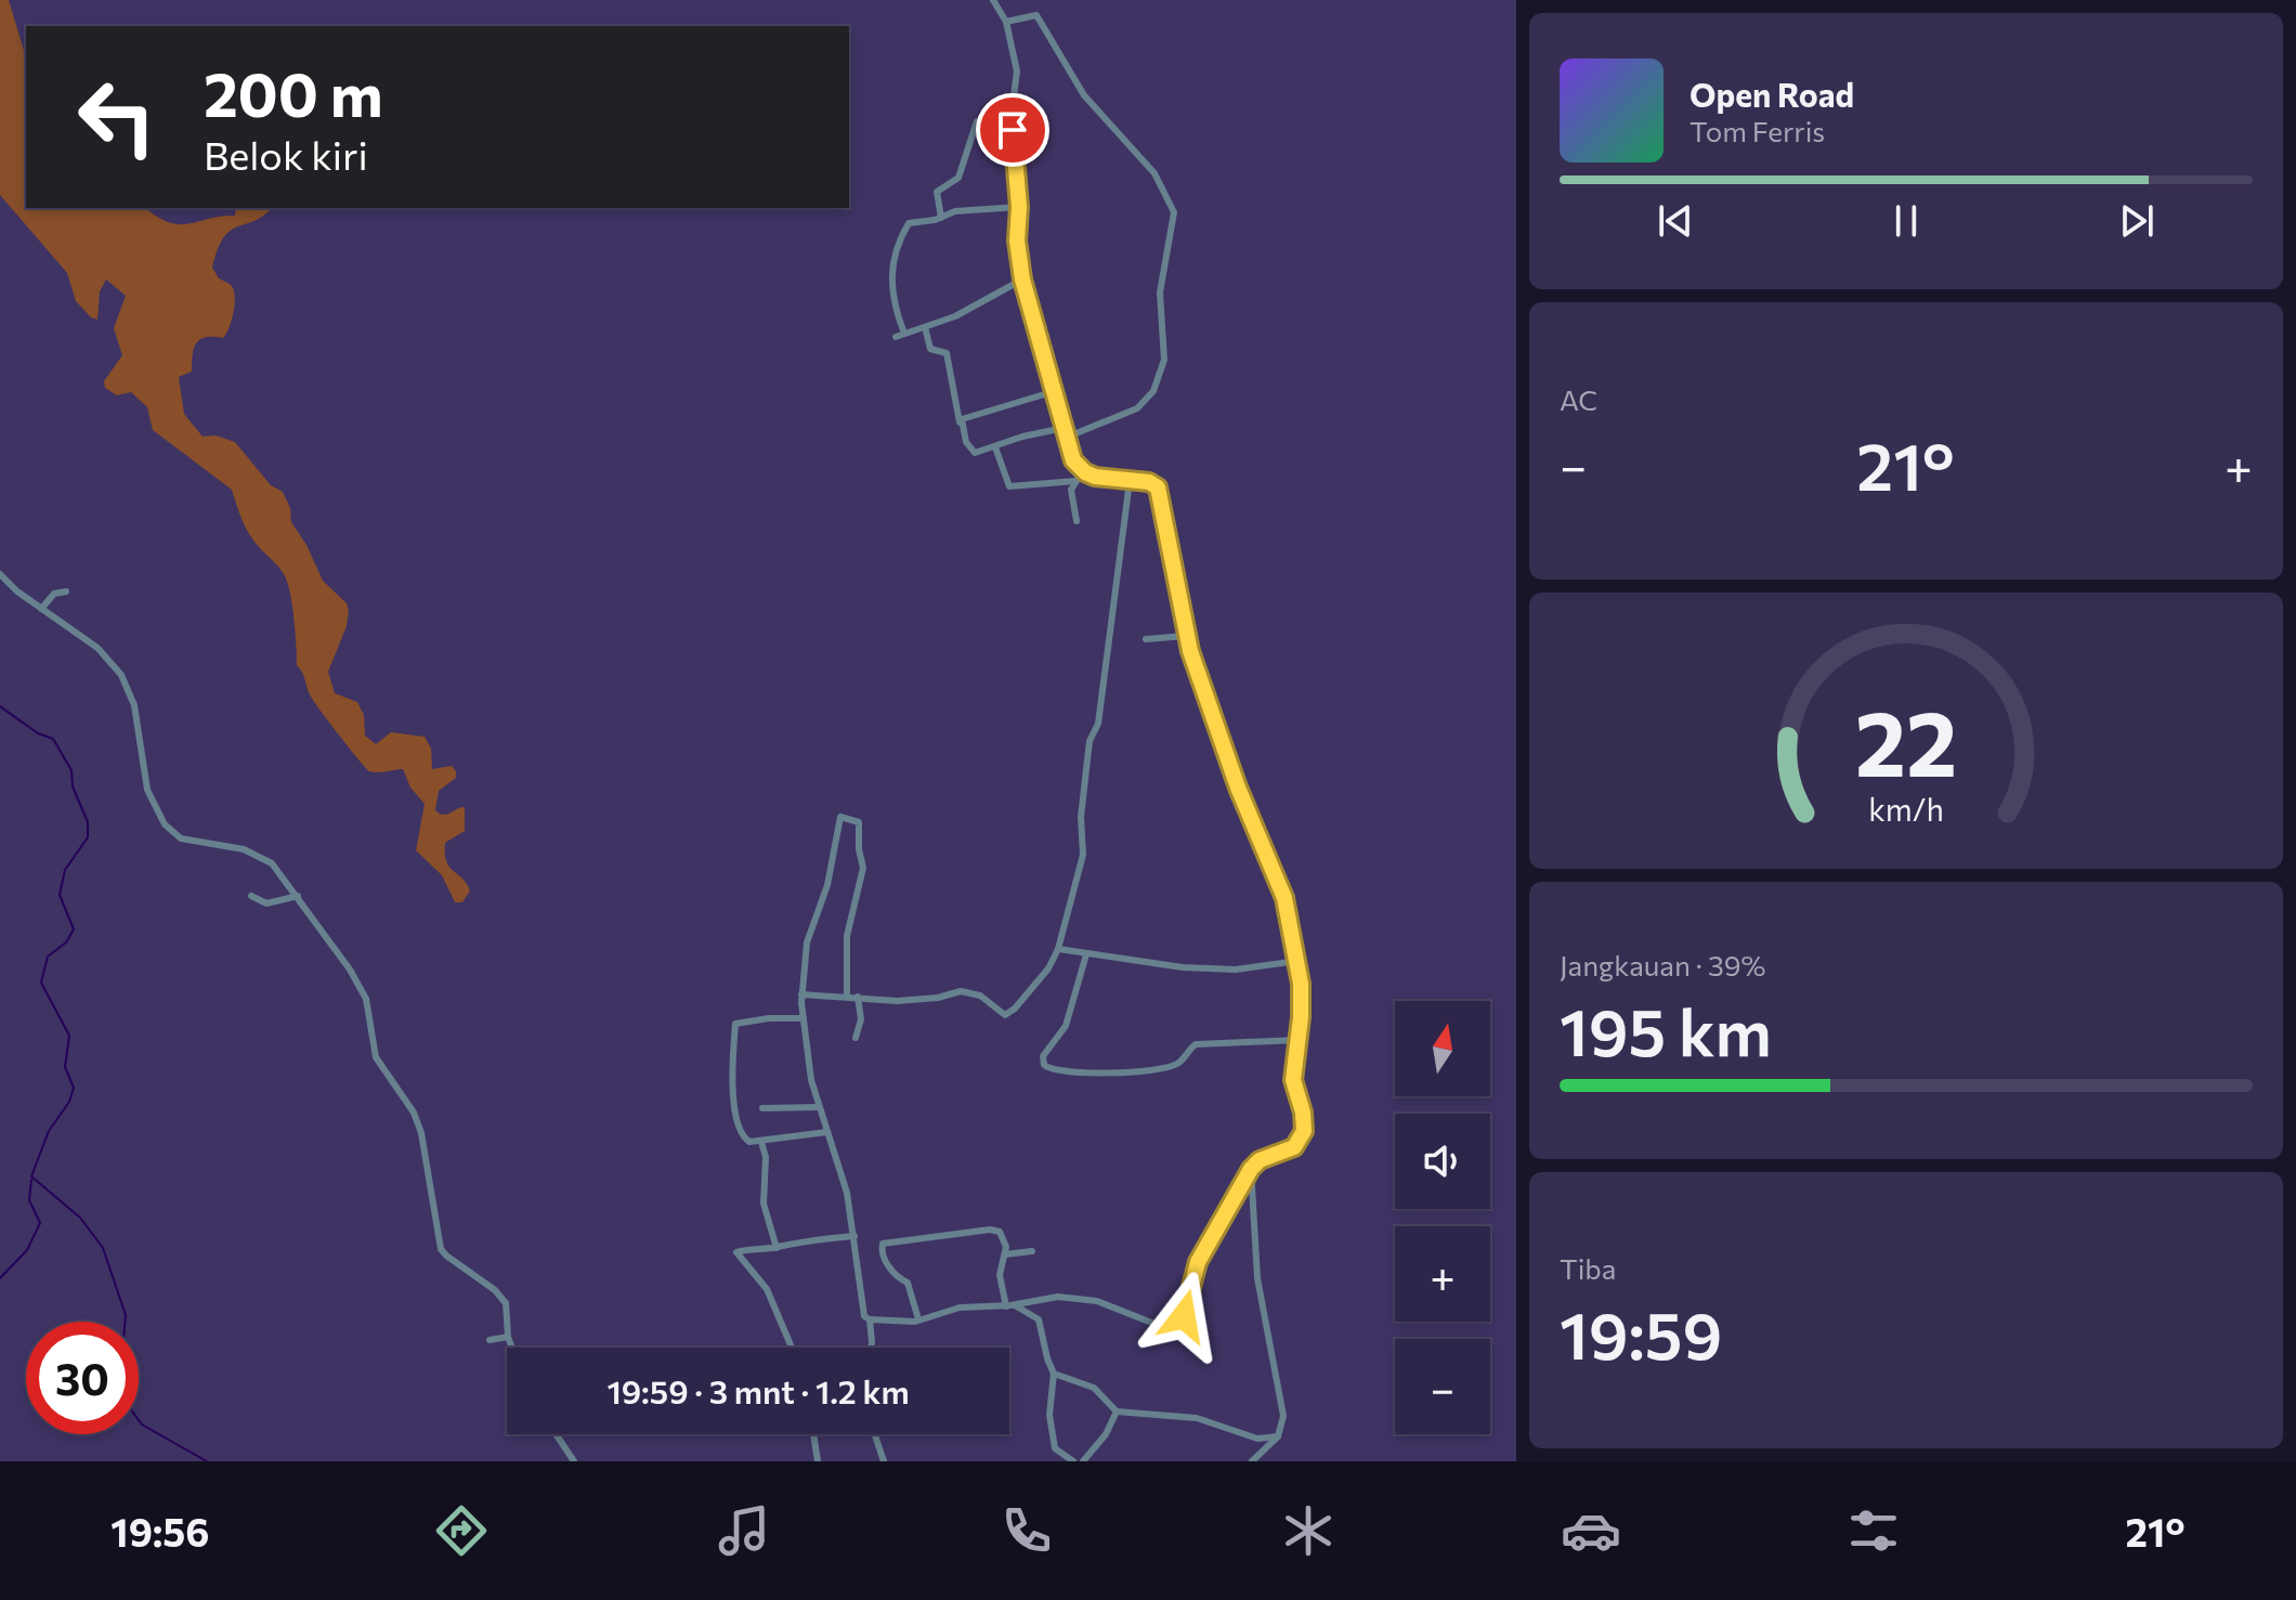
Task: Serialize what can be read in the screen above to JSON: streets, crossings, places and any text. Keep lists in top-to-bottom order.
{
  "north": "top",
  "page": {
    "turn": ["200 m", "Belok kiri"],
    "song": ["Open Road", "Tom Ferris"],
    "tile": [
      "AC",
      ["Jangkauan · 39%", "195 km"],
      ["Tiba", "19:59"]
    ],
    "heat": ["−", "21°", "+"],
    "map_buttons": ["+", "−"],
    "limit": "30",
    "trip": "19:59 · 3 mnt · 1.2 km",
    "tabs": ["19:56", "21°"],
    "gauge": ["22", "km/h"]
  }
}
